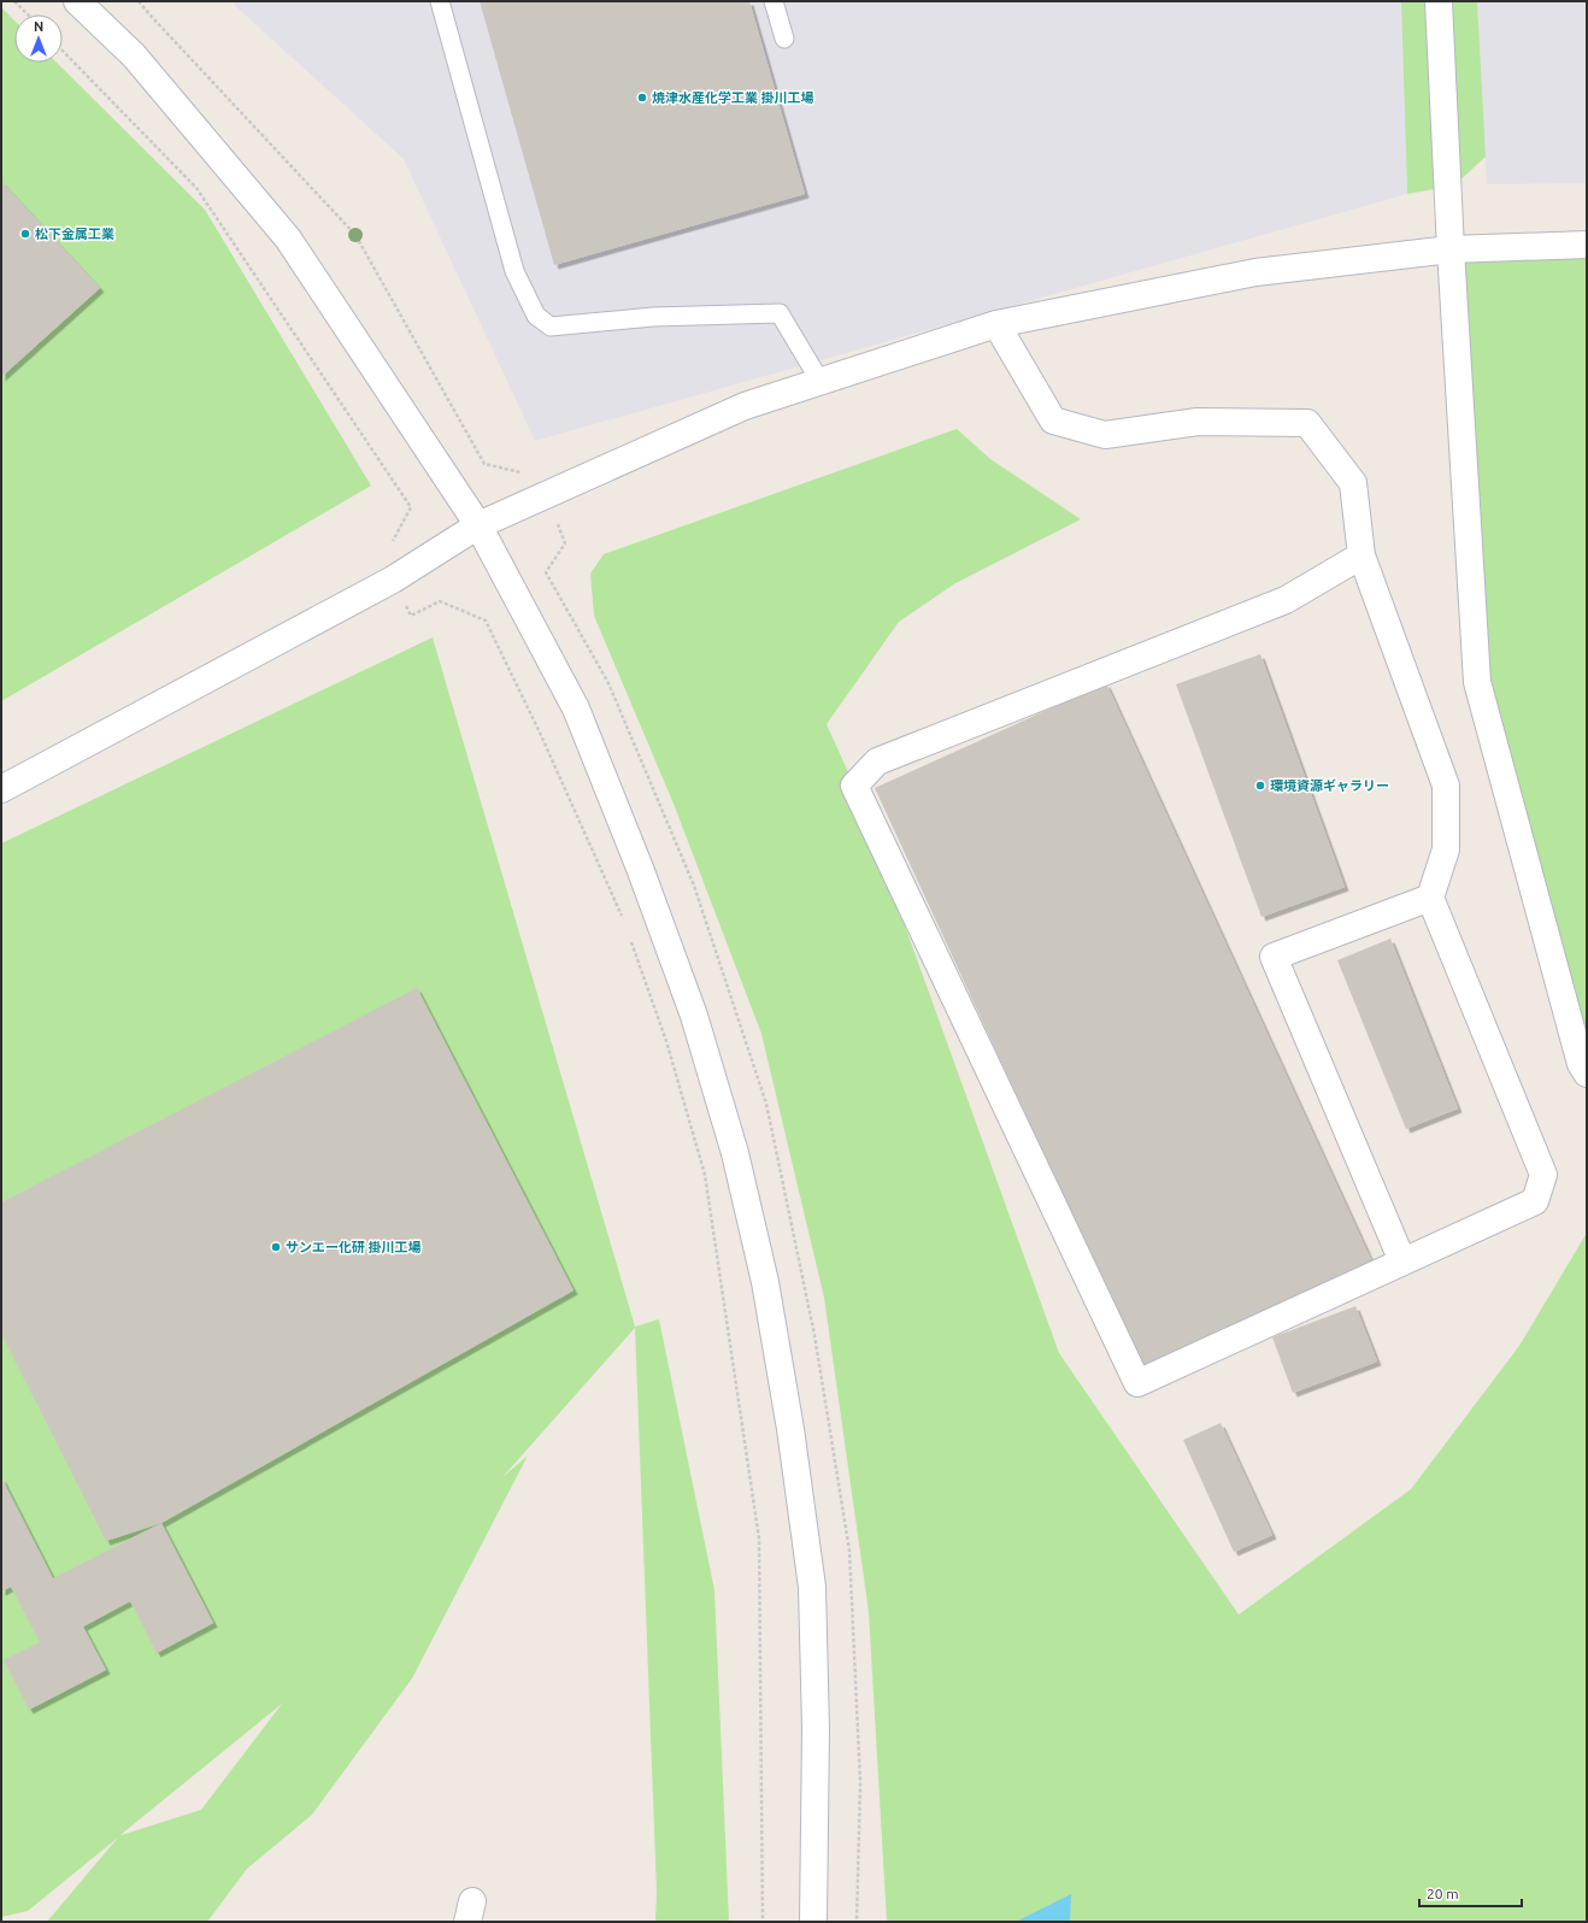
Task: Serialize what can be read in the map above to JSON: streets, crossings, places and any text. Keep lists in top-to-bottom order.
{
  "places": [
    "焼津水産化学工業 掛川工場",
    "松下金属工業",
    "環境資源ギャラリー",
    "サンエー化研 掛川工場"
  ],
  "scale_bar": "20 m",
  "north": "top"
}
